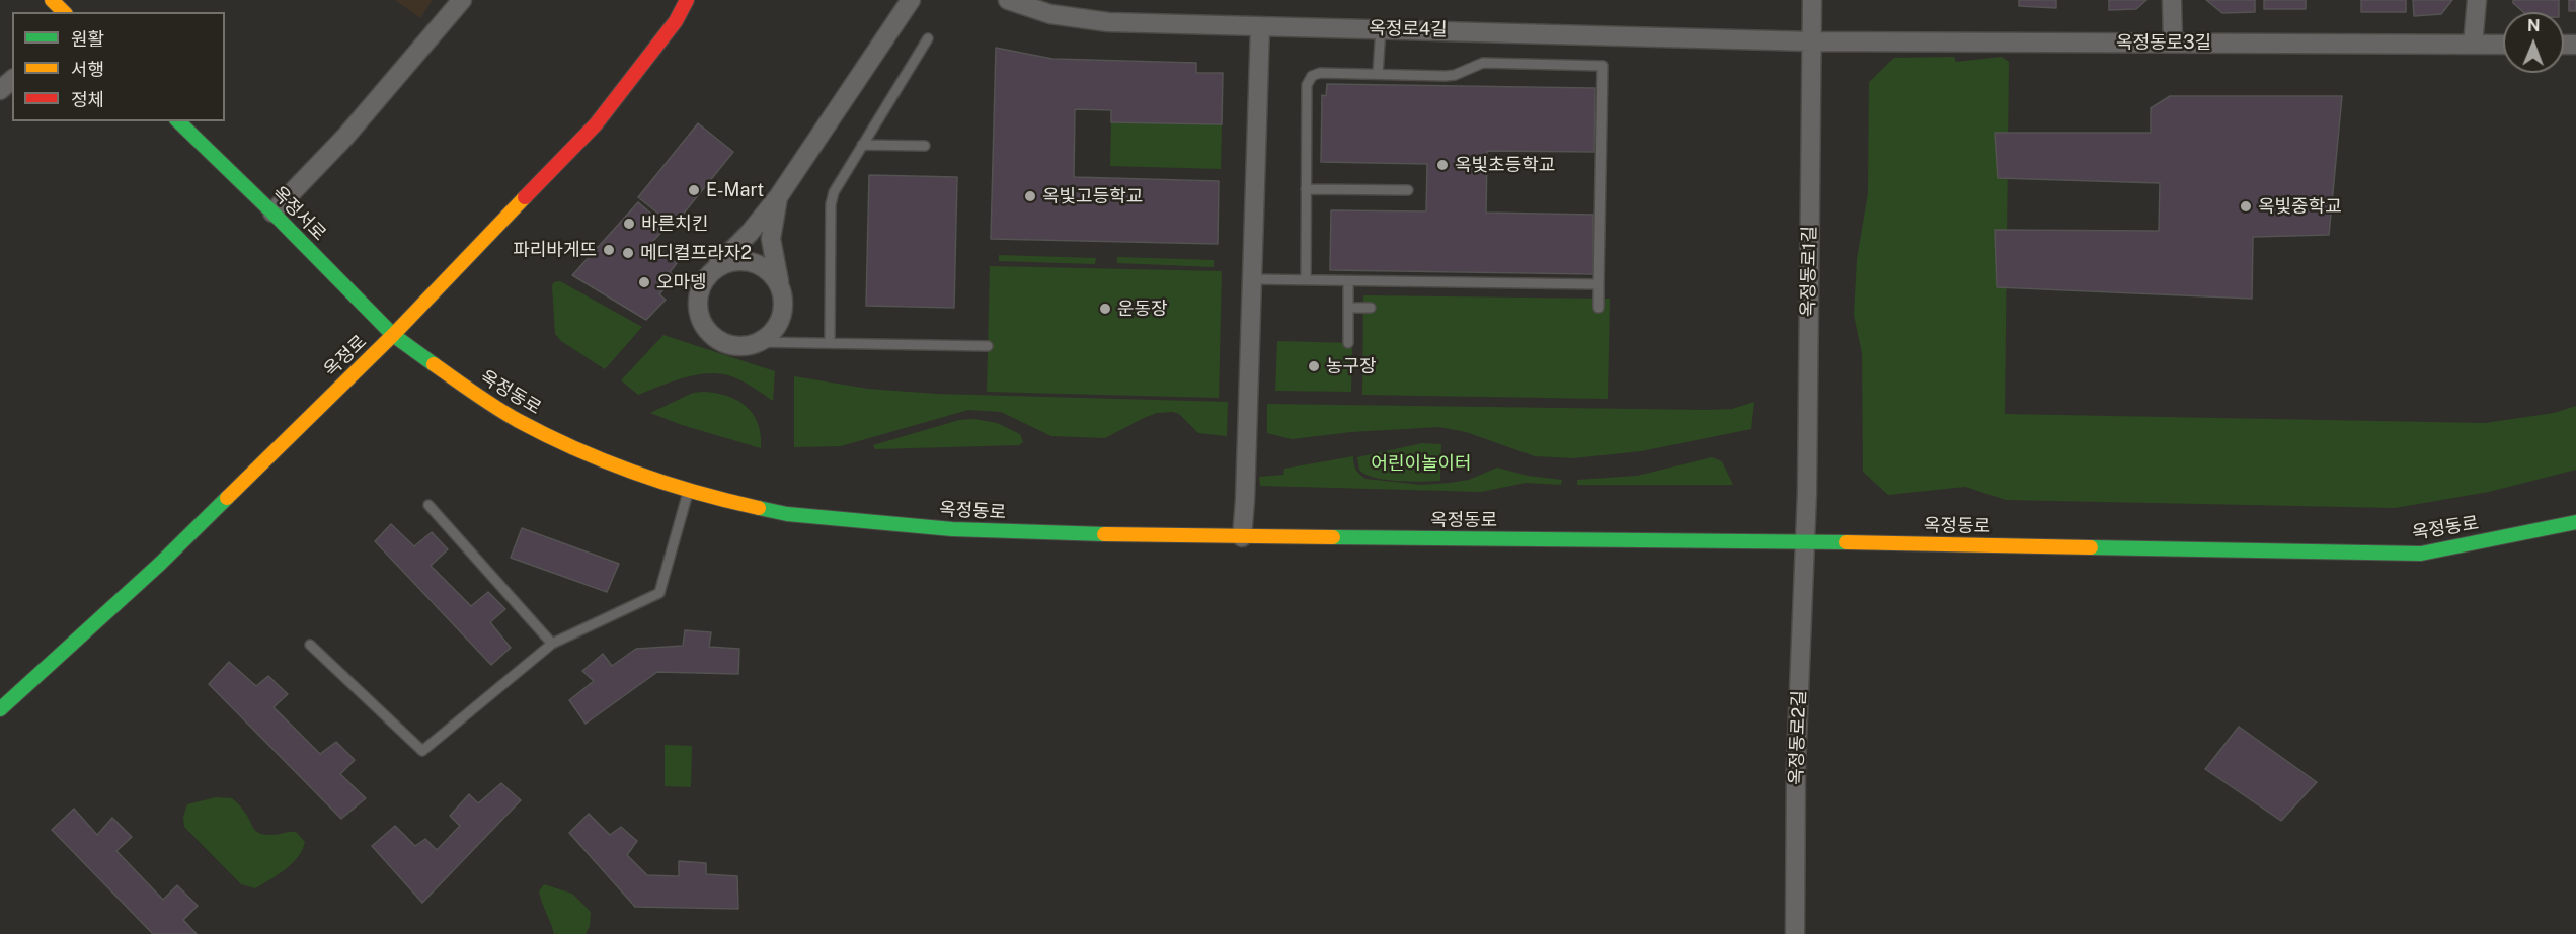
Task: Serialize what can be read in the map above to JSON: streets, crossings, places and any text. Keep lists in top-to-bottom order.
{
  "streets": {
    "street": [
      "옥정로4길",
      "옥정동로3길",
      "옥정서로",
      "옥정동로1길",
      "옥정로",
      "옥정동로",
      "옥정동로2길"
    ]
  },
  "crossings": [
    ["옥정로4길", "옥정동로3길"],
    ["옥정로4길", "옥정동로1길"],
    ["옥정동로3길", "옥정동로1길"],
    ["옥정서로", "옥정로"],
    ["옥정서로", "옥정동로"],
    ["옥정동로1길", "옥정동로"],
    ["옥정동로1길", "옥정동로2길"],
    ["옥정로", "옥정동로"],
    ["옥정동로", "옥정동로2길"]
  ],
  "parks": ["어린이놀이터"],
  "places": [
    "옥빛초등학교",
    "E-Mart",
    "옥빛고등학교",
    "옥빛중학교",
    "바른치킨",
    "파리바게뜨",
    "메디컬프라자2",
    "오마뎅",
    "운동장",
    "농구장"
  ],
  "legend": ["원활", "서행", "정체"],
  "north": "top"
}
